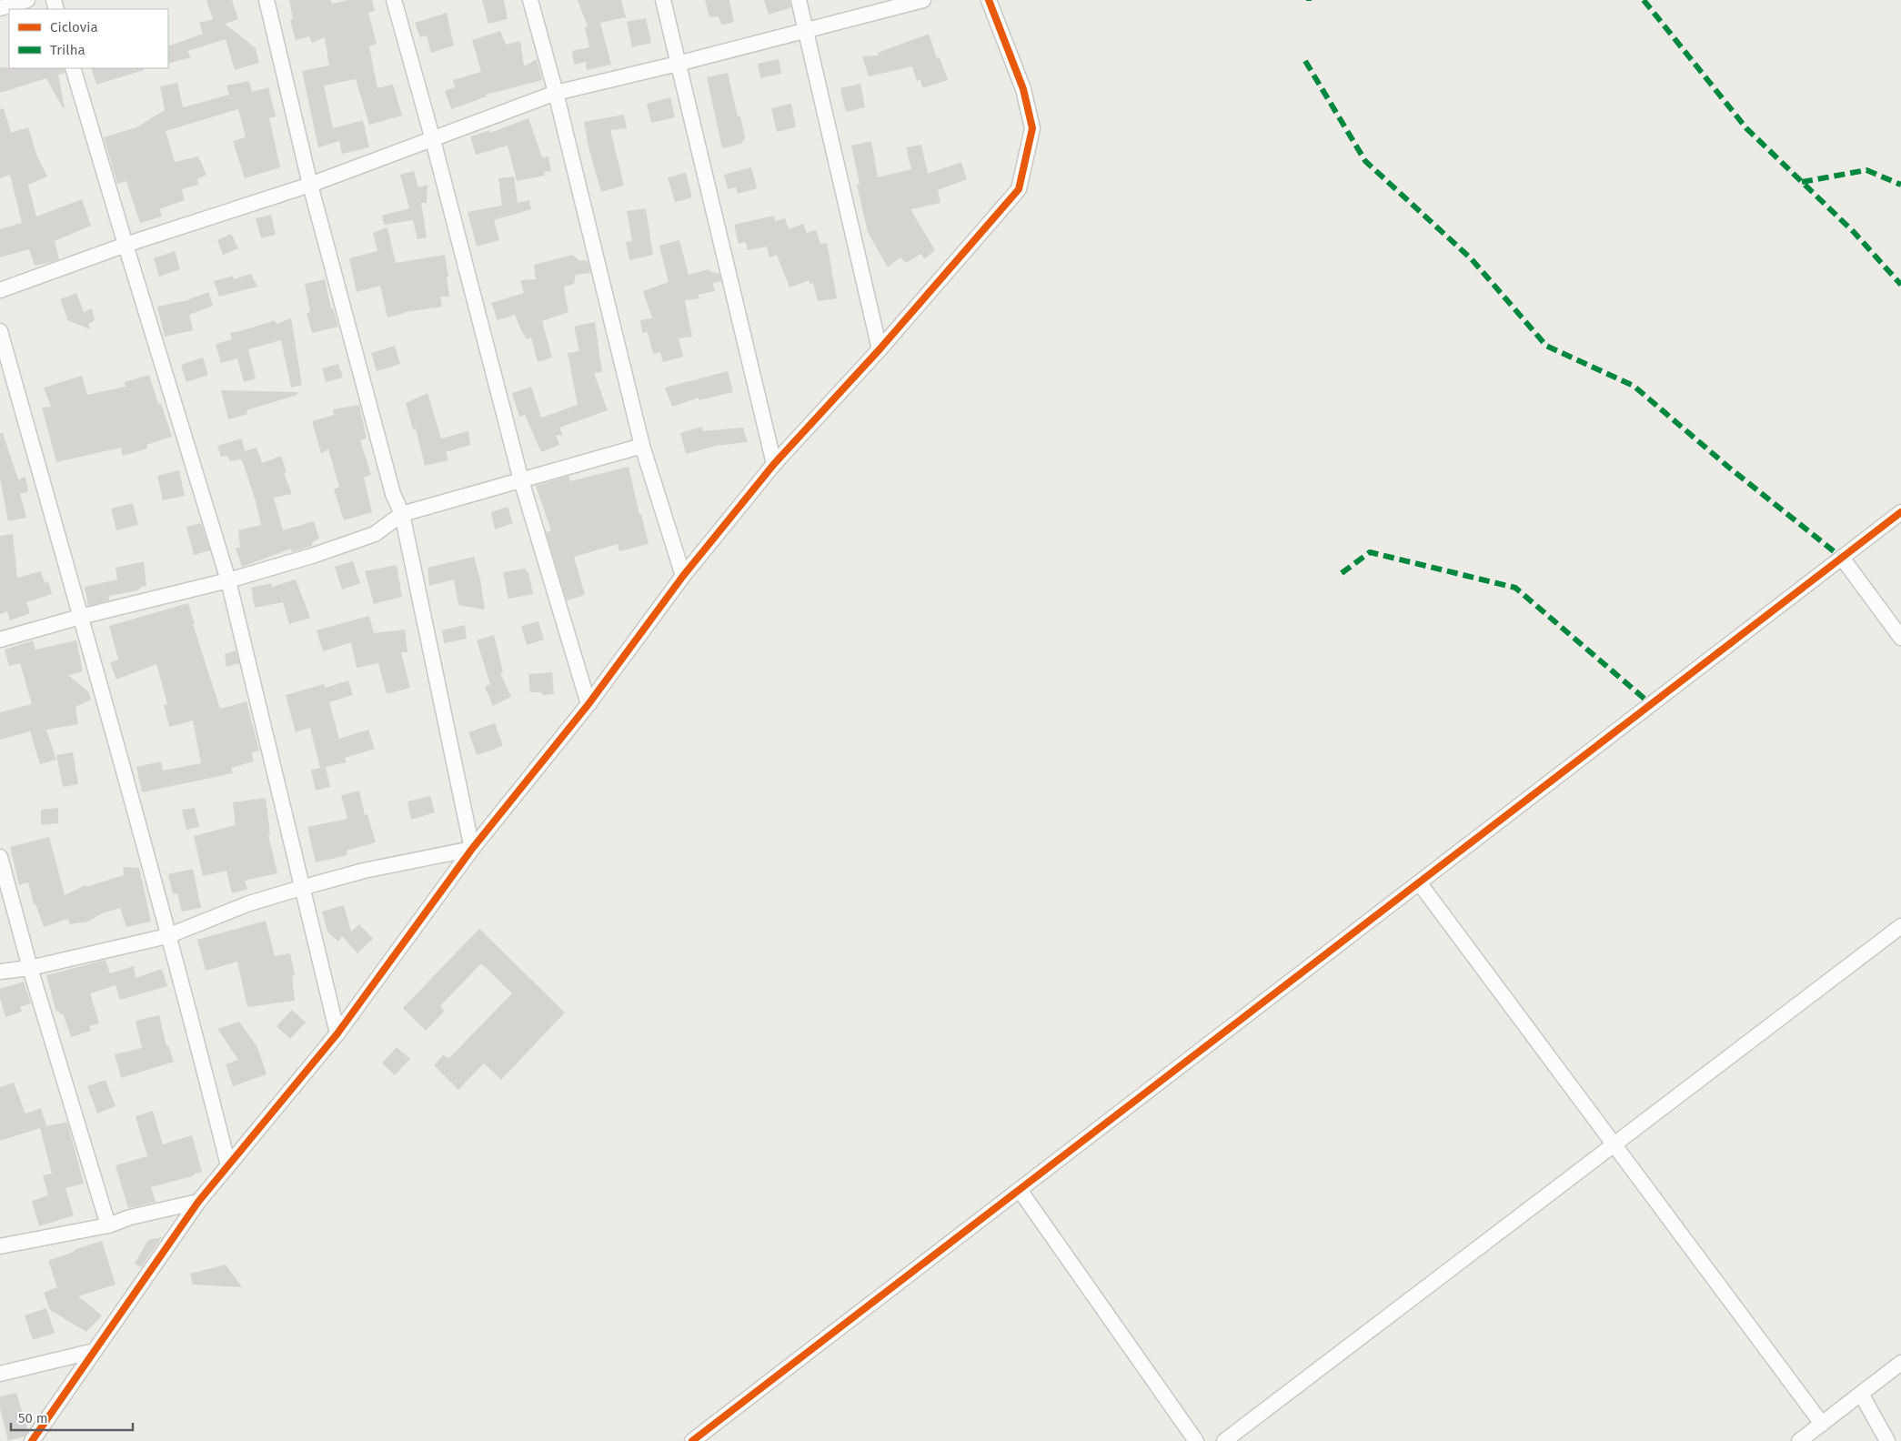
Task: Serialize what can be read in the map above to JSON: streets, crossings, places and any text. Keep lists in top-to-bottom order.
{
  "legend": ["Ciclovia", "Trilha"],
  "scale_bar": "50 m"
}
